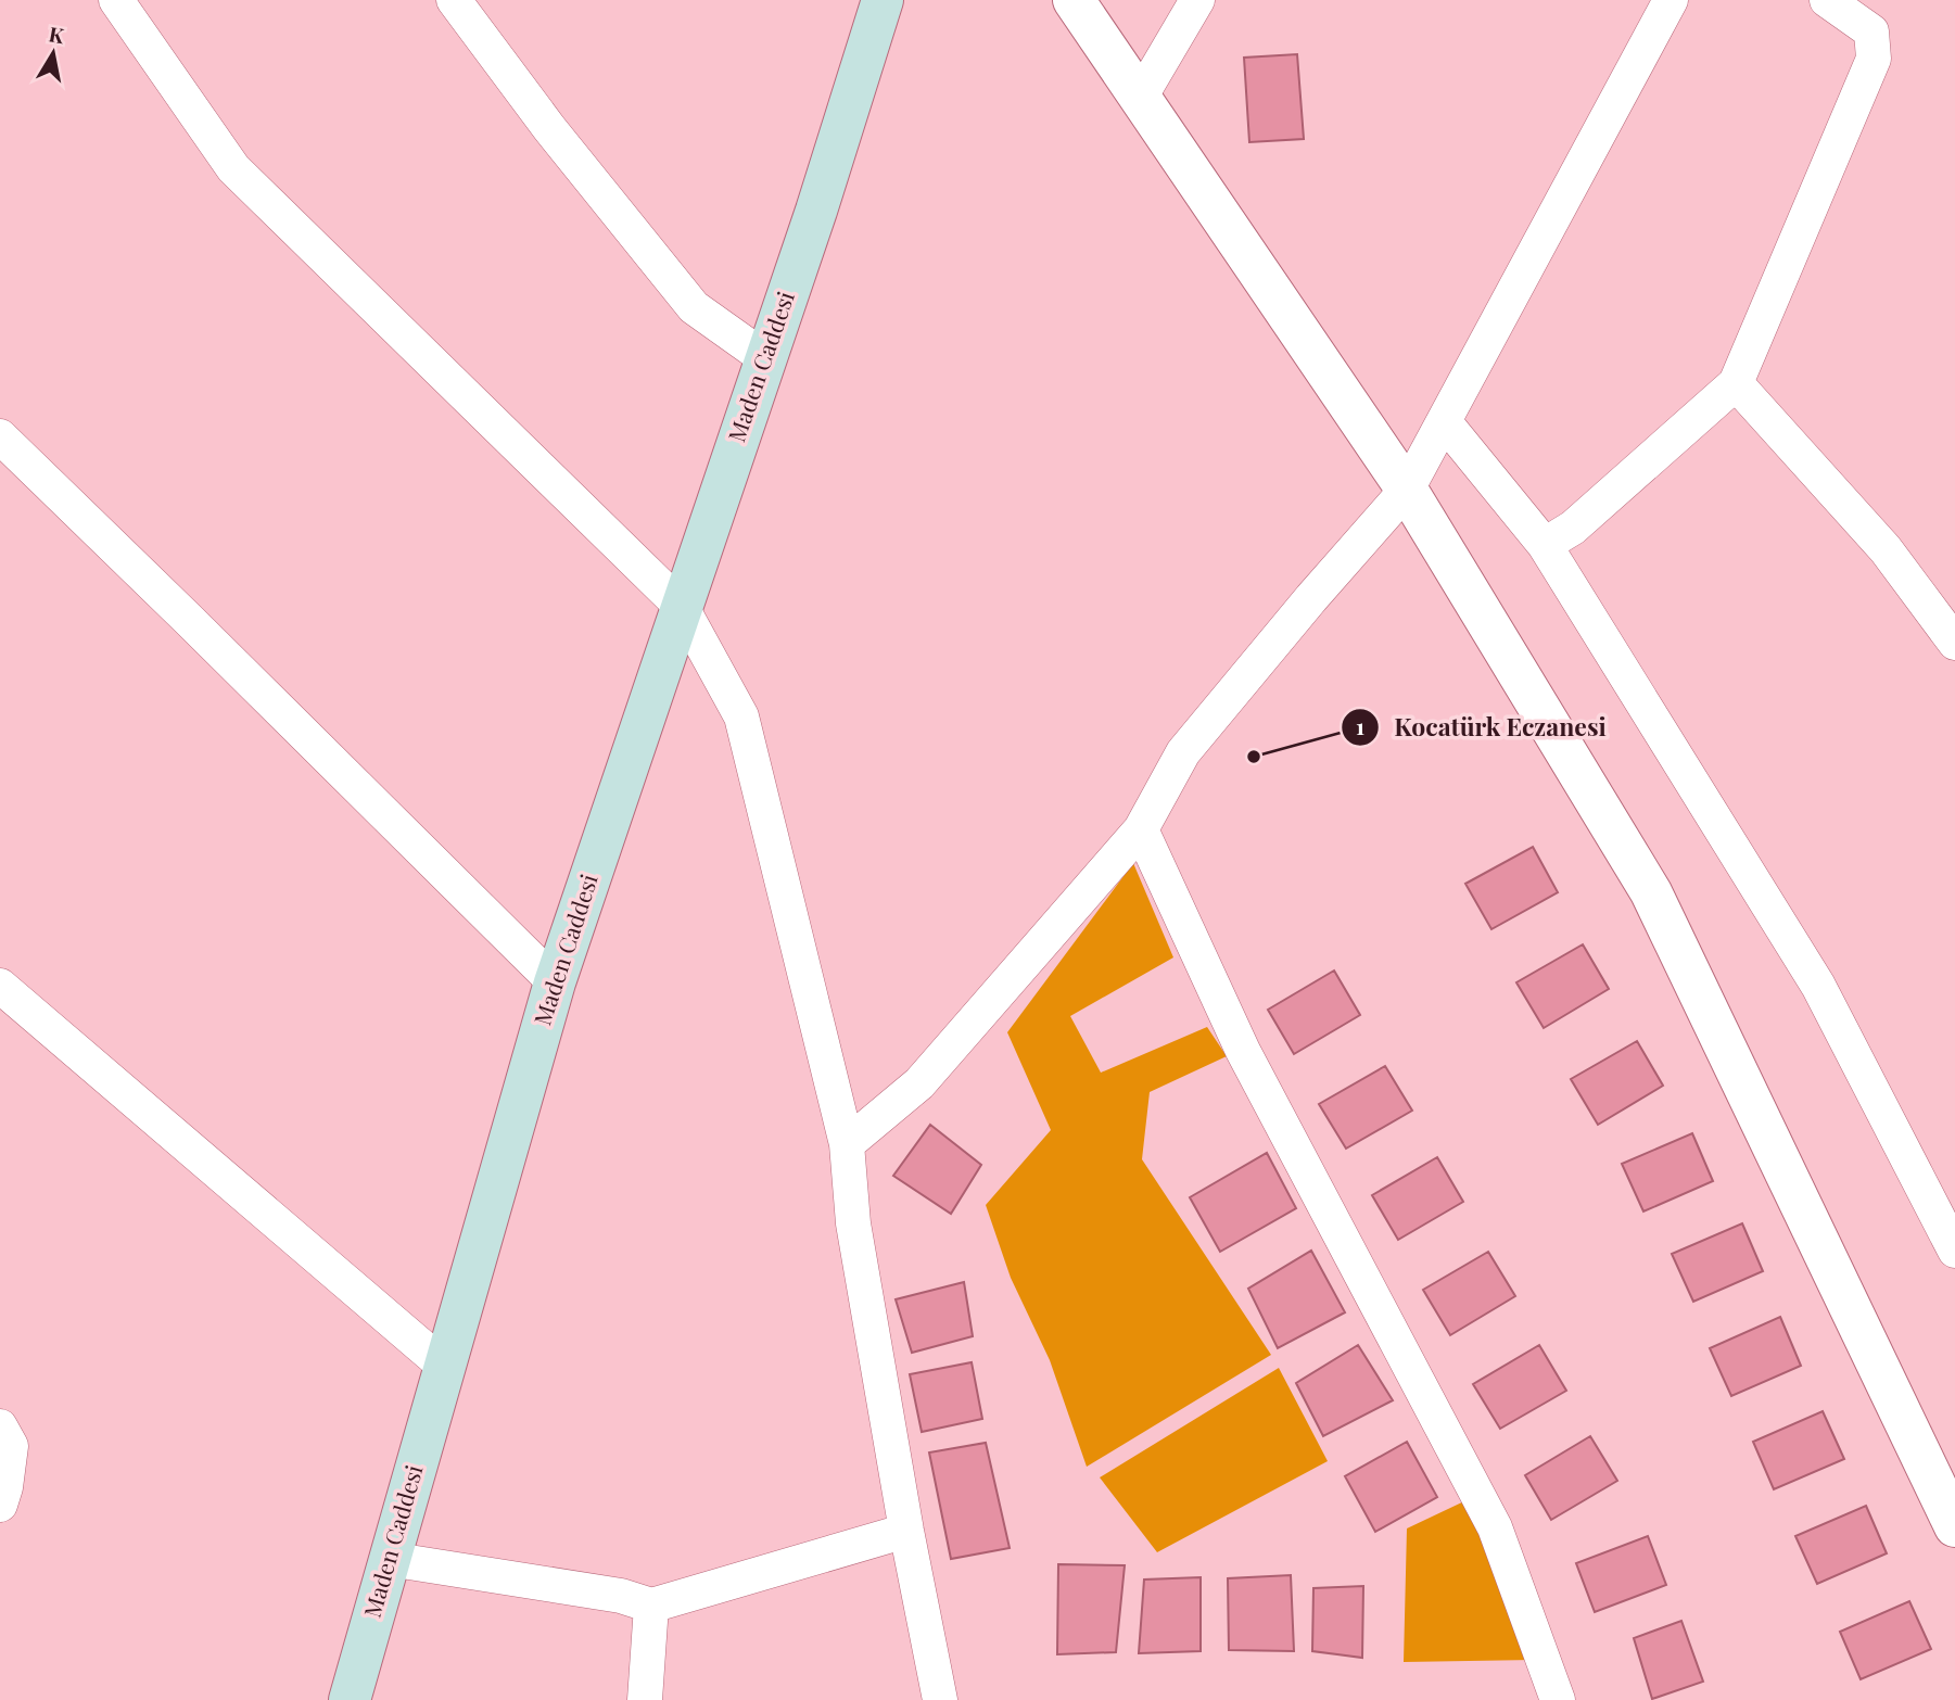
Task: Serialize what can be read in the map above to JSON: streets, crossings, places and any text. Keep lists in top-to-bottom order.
{
  "streets": {
    "main road": ["Maden Caddesi"]
  },
  "places": ["Kocatürk Eczanesi"],
  "north": "top"
}
